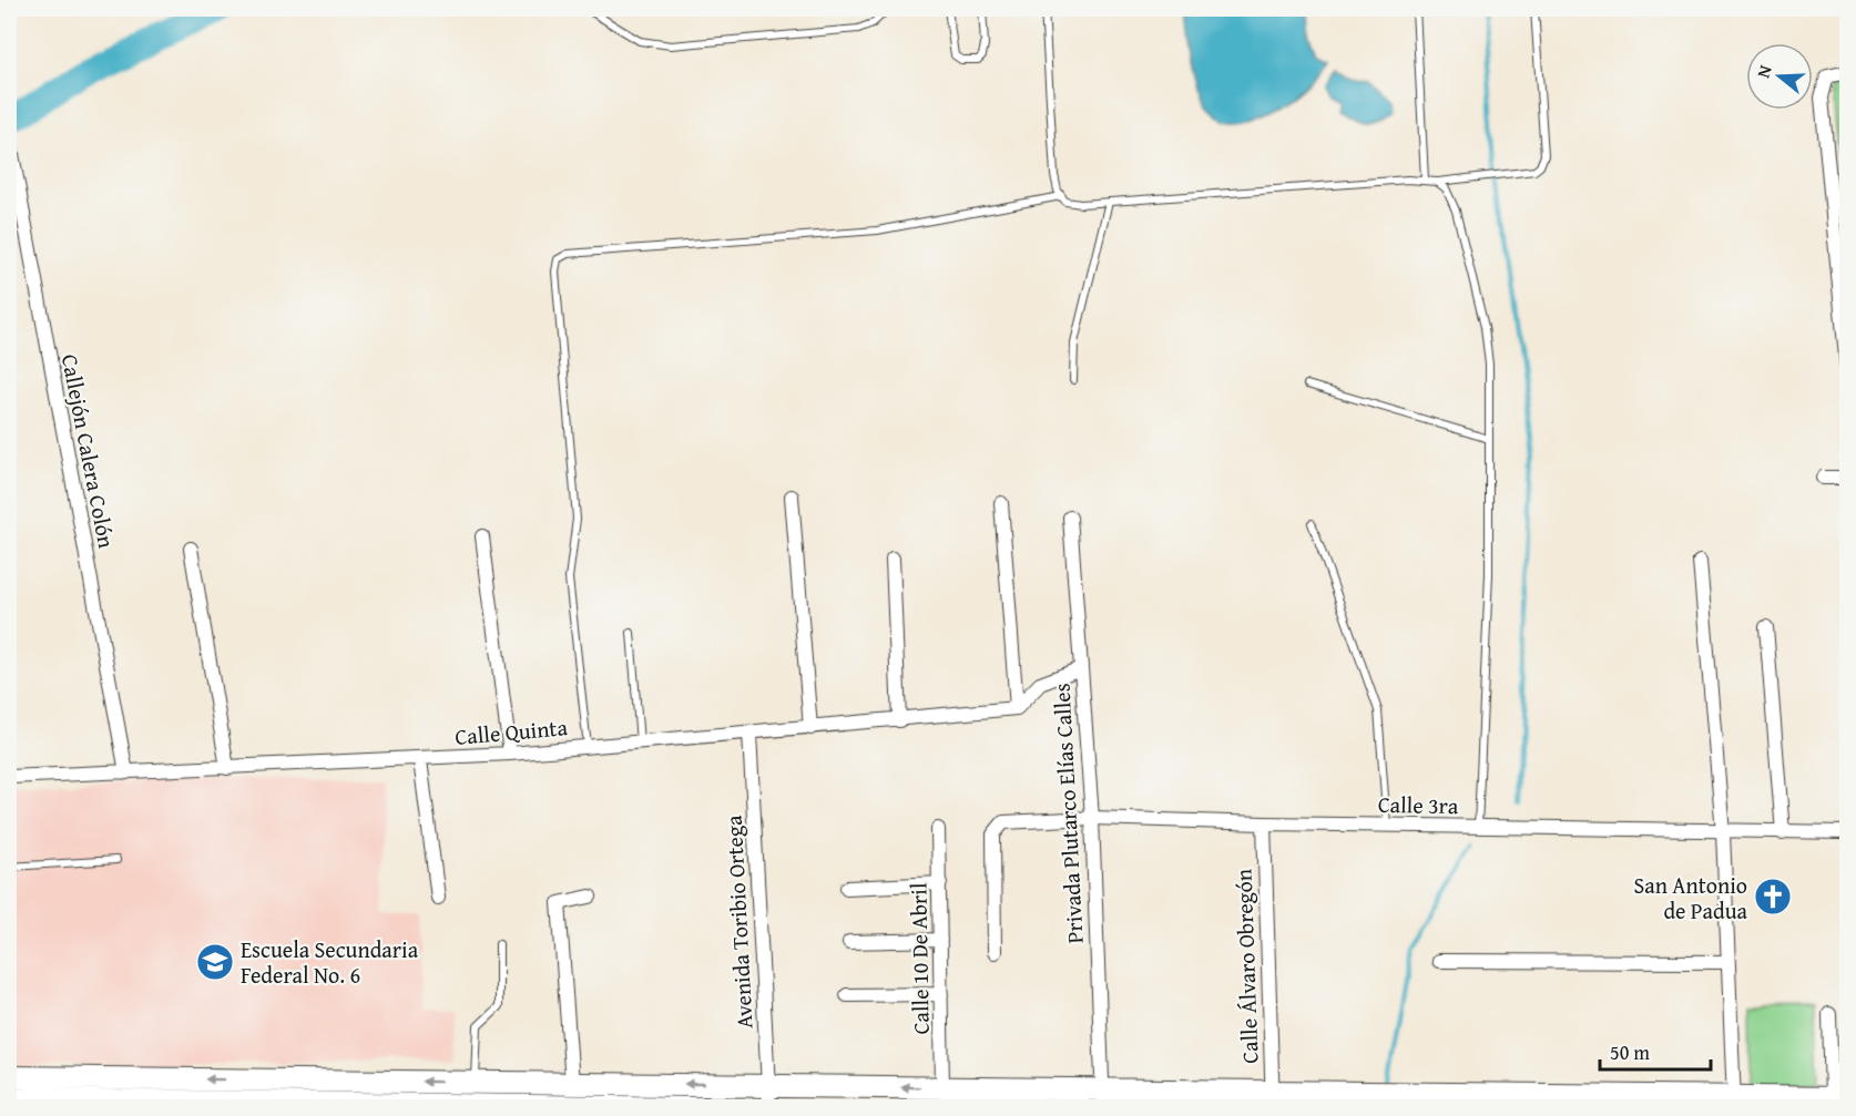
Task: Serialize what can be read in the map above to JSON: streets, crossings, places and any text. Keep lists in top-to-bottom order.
{
  "streets": {
    "street": [
      "Callejón Calera Colón",
      "Calle Quinta",
      "Calle 3ra",
      "Privada Plutarco Elías Calles",
      "Avenida Toribio Ortega",
      "Calle 10 De Abril",
      "Calle Álvaro Obregón"
    ]
  },
  "crossings": [
    ["Callejón Calera Colón", "Calle Quinta"],
    ["Calle Quinta", "Avenida Toribio Ortega"],
    ["Calle 3ra", "Privada Plutarco Elías Calles"],
    ["Calle 3ra", "Calle Álvaro Obregón"]
  ],
  "places": {
    "church": ["San Antonio de Padua"],
    "school or university": ["Escuela Secundaria Federal No. 6"]
  },
  "scale_bar": "50 m",
  "north": "left"
}
